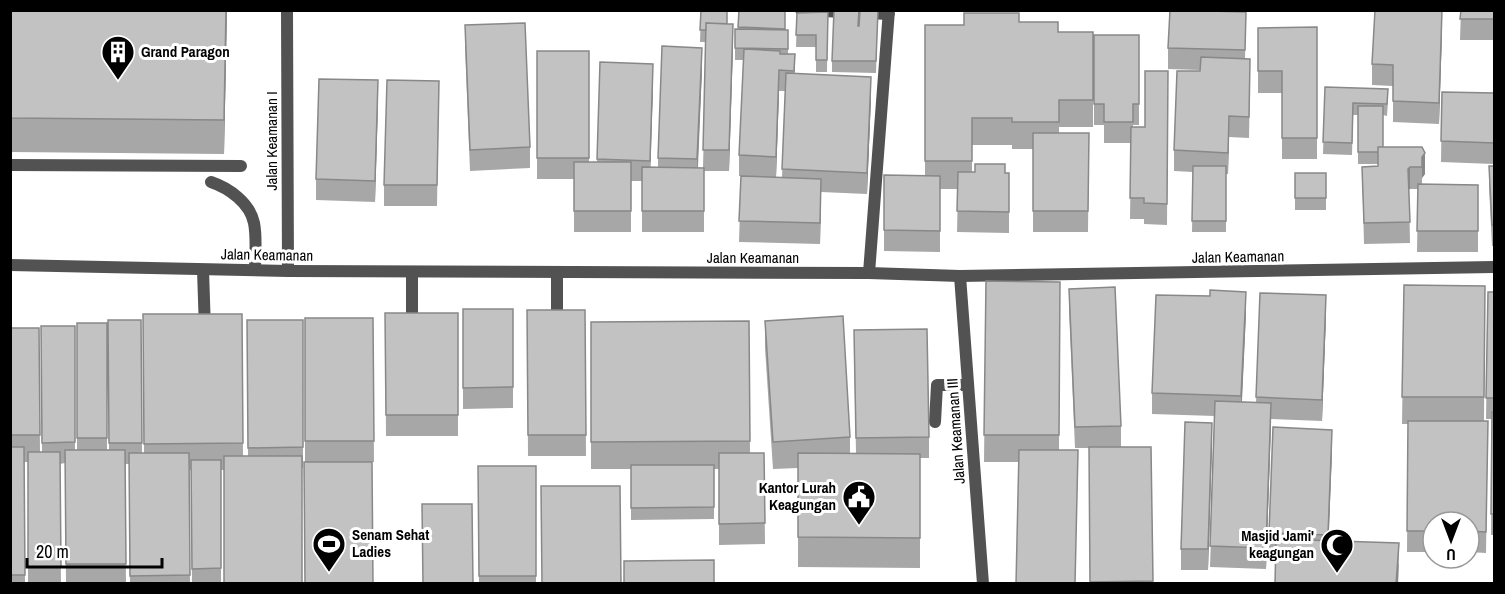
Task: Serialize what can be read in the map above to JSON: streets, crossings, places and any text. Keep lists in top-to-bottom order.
{
  "streets": {
    "street": ["Jalan Keamanan I", "Jalan Keamanan", "Jalan Keamanan III"]
  },
  "crossings": [
    ["Jalan Keamanan I", "Jalan Keamanan"],
    ["Jalan Keamanan", "Jalan Keamanan III"]
  ],
  "places": {
    "building": ["Grand Paragon"],
    "public building": ["Kantor Lurah Keagungan"],
    "sports": ["Senam Sehat Ladies"],
    "mosque": ["Masjid Jami' keagungan"]
  },
  "scale_bar": "20 m",
  "north": "bottom"
}
